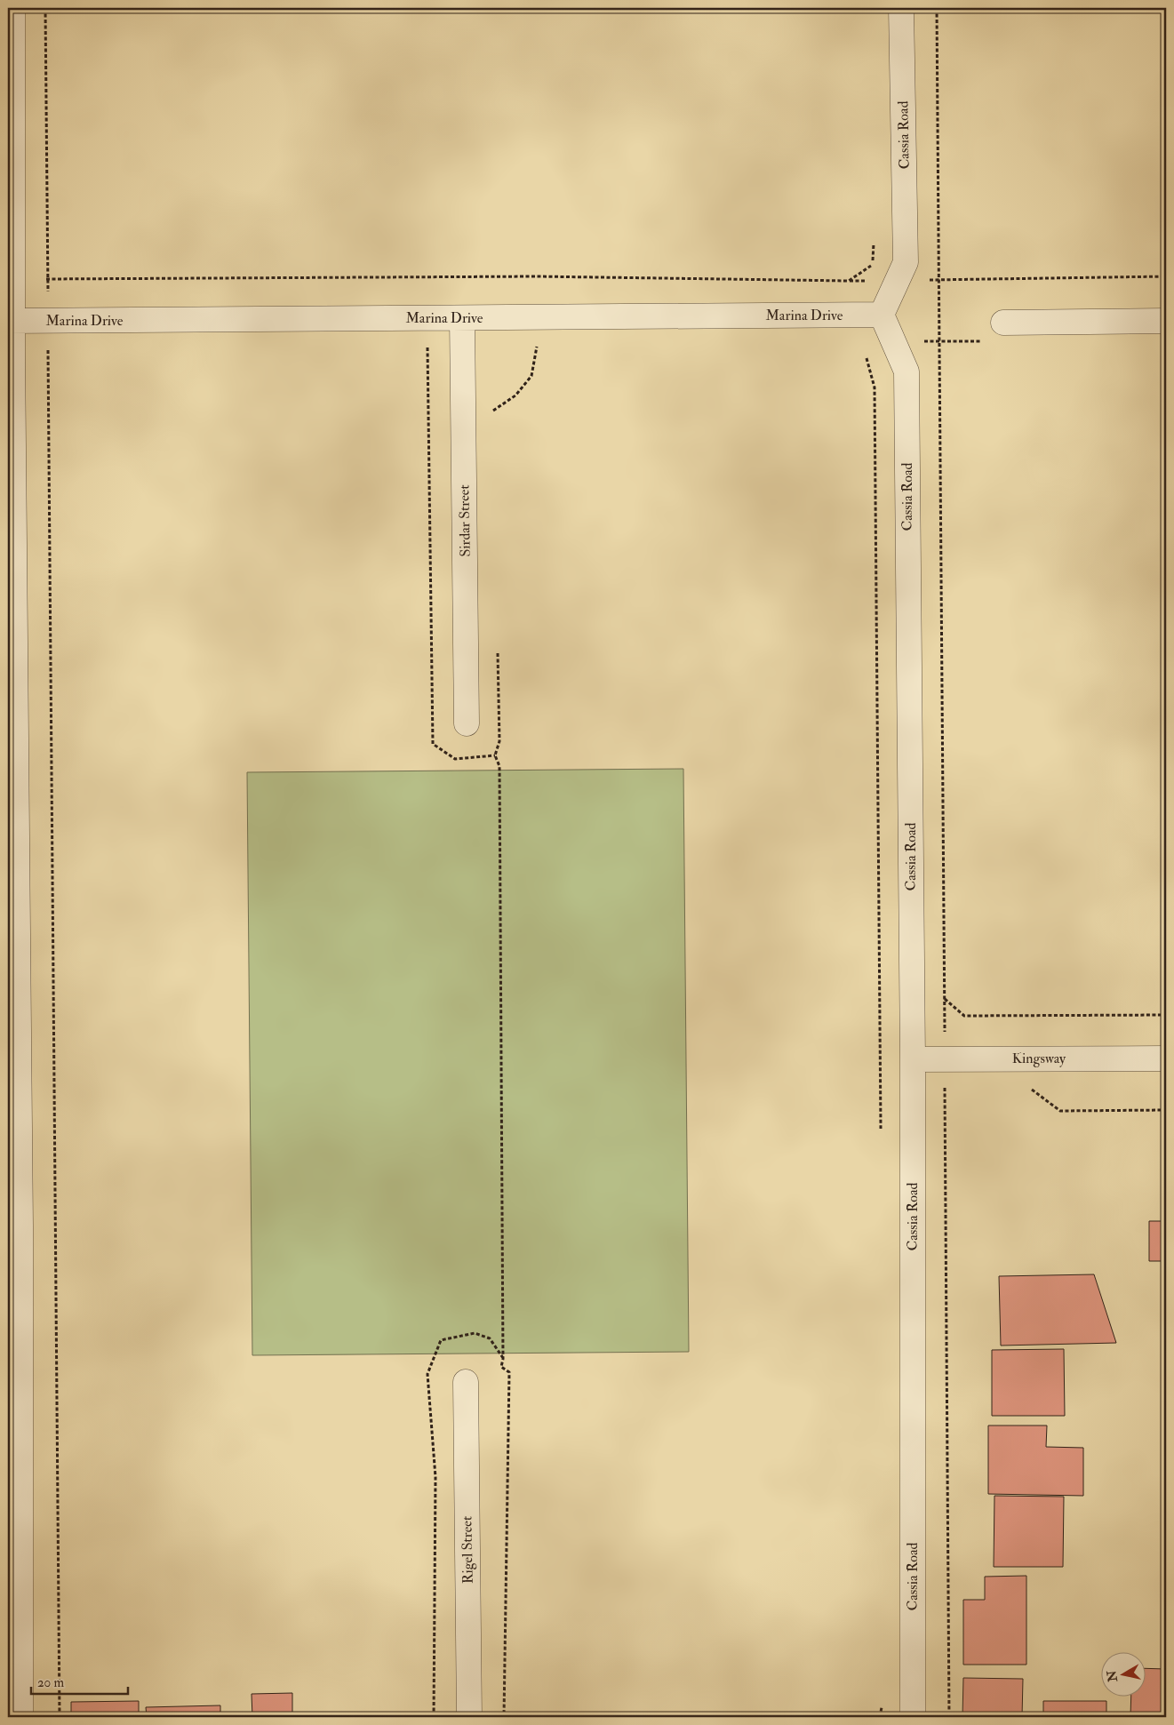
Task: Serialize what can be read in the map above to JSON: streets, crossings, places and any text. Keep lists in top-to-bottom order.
{
  "streets": {
    "street": [
      "Cassia Road",
      "Marina Drive",
      "Sirdar Street",
      "Kingsway",
      "Rigel Street"
    ]
  },
  "crossings": [
    ["Cassia Road", "Marina Drive"],
    ["Cassia Road", "Kingsway"],
    ["Marina Drive", "Sirdar Street"]
  ],
  "scale_bar": "20 m",
  "north": "left"
}
